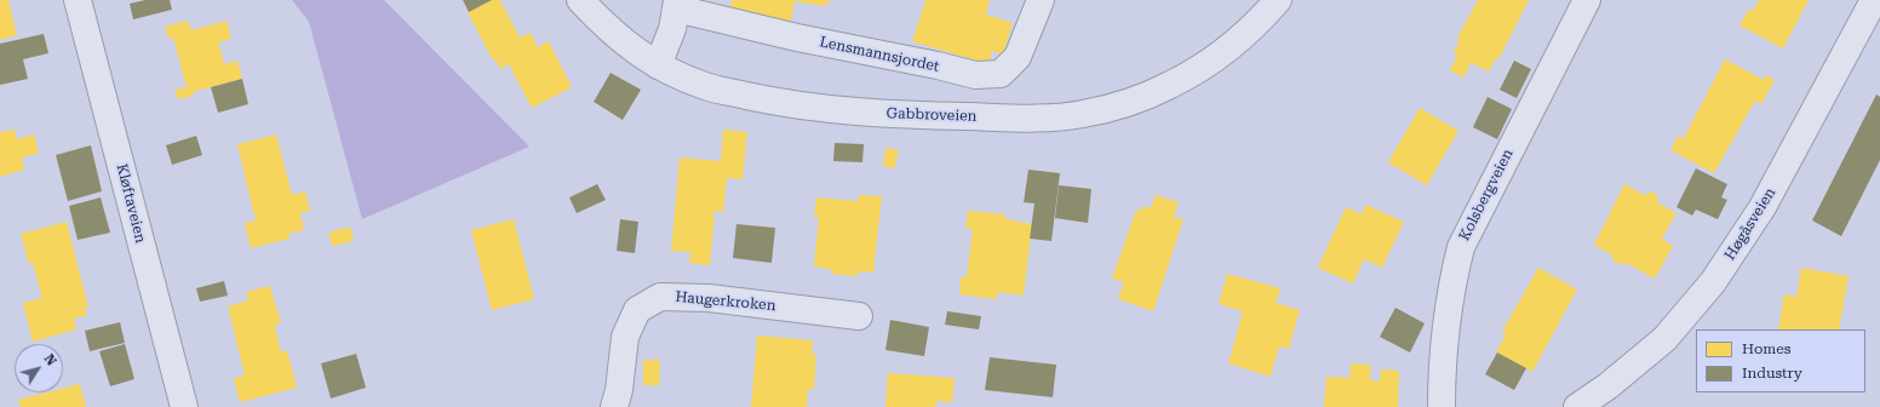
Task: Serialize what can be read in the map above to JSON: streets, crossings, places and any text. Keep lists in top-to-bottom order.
{
  "streets": {
    "street": [
      "Lensmannsjordet",
      "Gabbroveien",
      "Kolsbergveien",
      "Kløftaveien",
      "Høgåsveien",
      "Haugerkroken"
    ]
  },
  "crossings": [
    ["Lensmannsjordet", "Gabbroveien"]
  ],
  "legend": ["Homes", "Industry"],
  "north": "top right"
}
